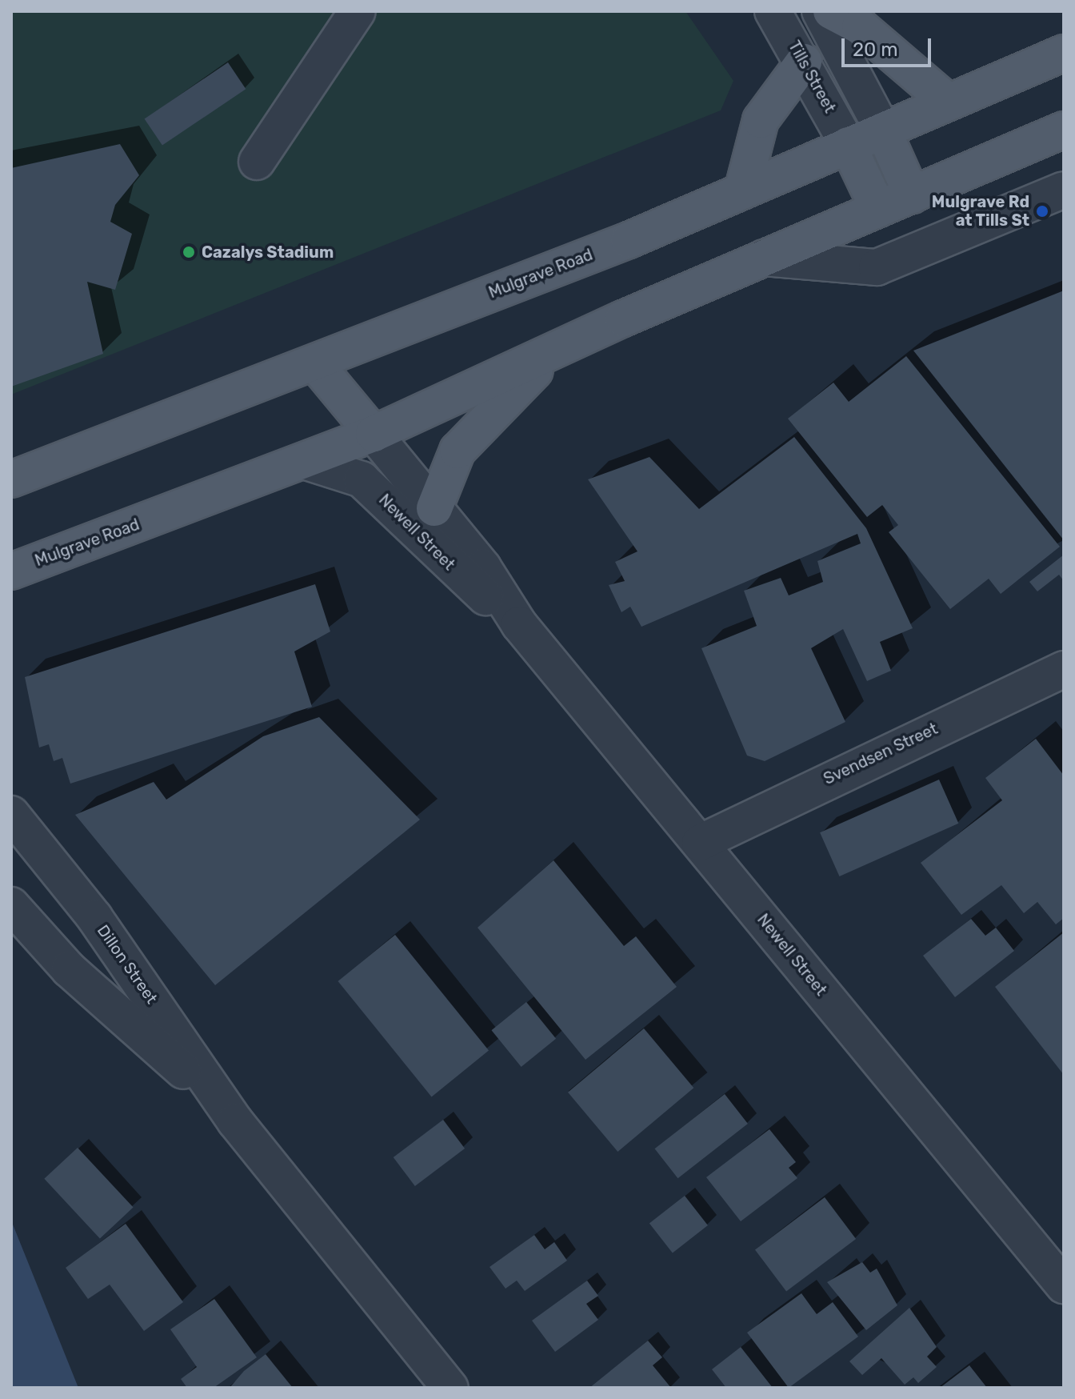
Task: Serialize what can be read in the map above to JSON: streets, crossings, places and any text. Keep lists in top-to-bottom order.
{
  "streets": {
    "main road": ["Mulgrave Road"],
    "street": [
      "Tills Street",
      "Newell Street",
      "Svendsen Street",
      "Dillon Street"
    ]
  },
  "crossings": [
    ["Tills Street", "Mulgrave Road"],
    ["Mulgrave Road", "Newell Street"],
    ["Newell Street", "Svendsen Street"]
  ],
  "places": ["Mulgrave Rd at Tills St", "Cazalys Stadium"],
  "scale_bar": "20 m"
}
